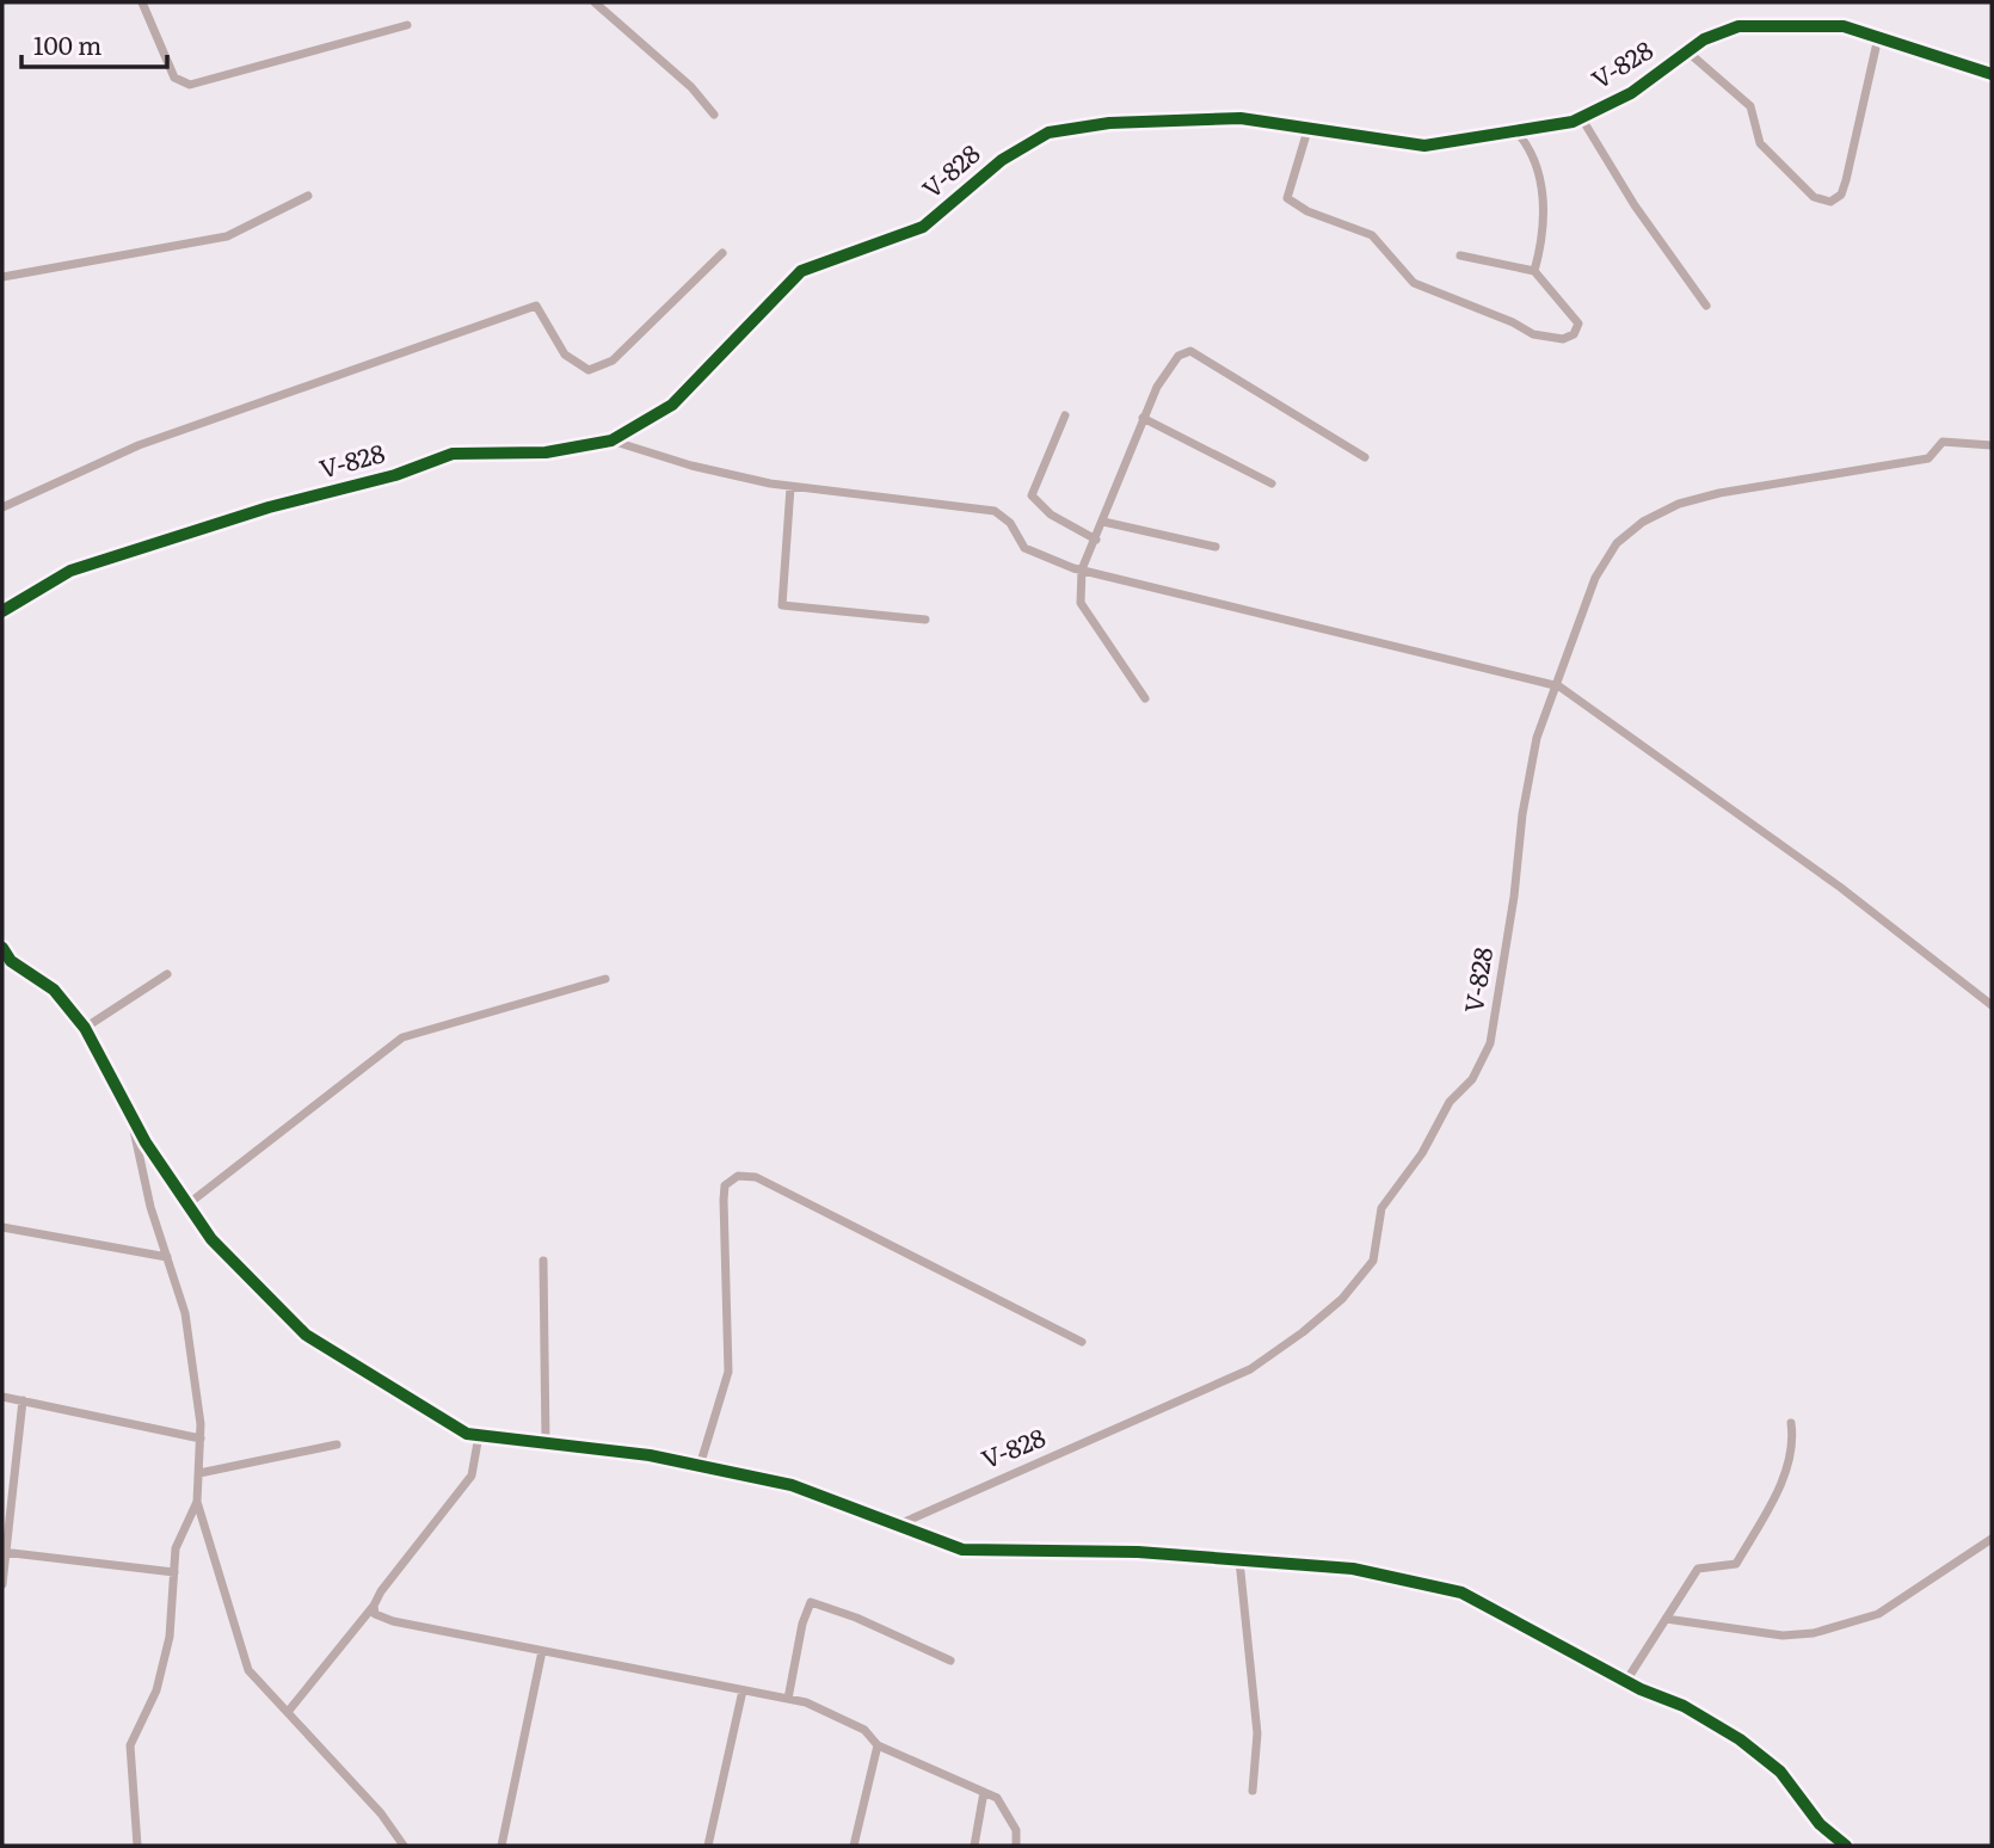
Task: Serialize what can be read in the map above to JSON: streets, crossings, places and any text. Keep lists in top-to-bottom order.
{
  "streets": {
    "street": ["V-828"]
  },
  "scale_bar": "100 m"
}
